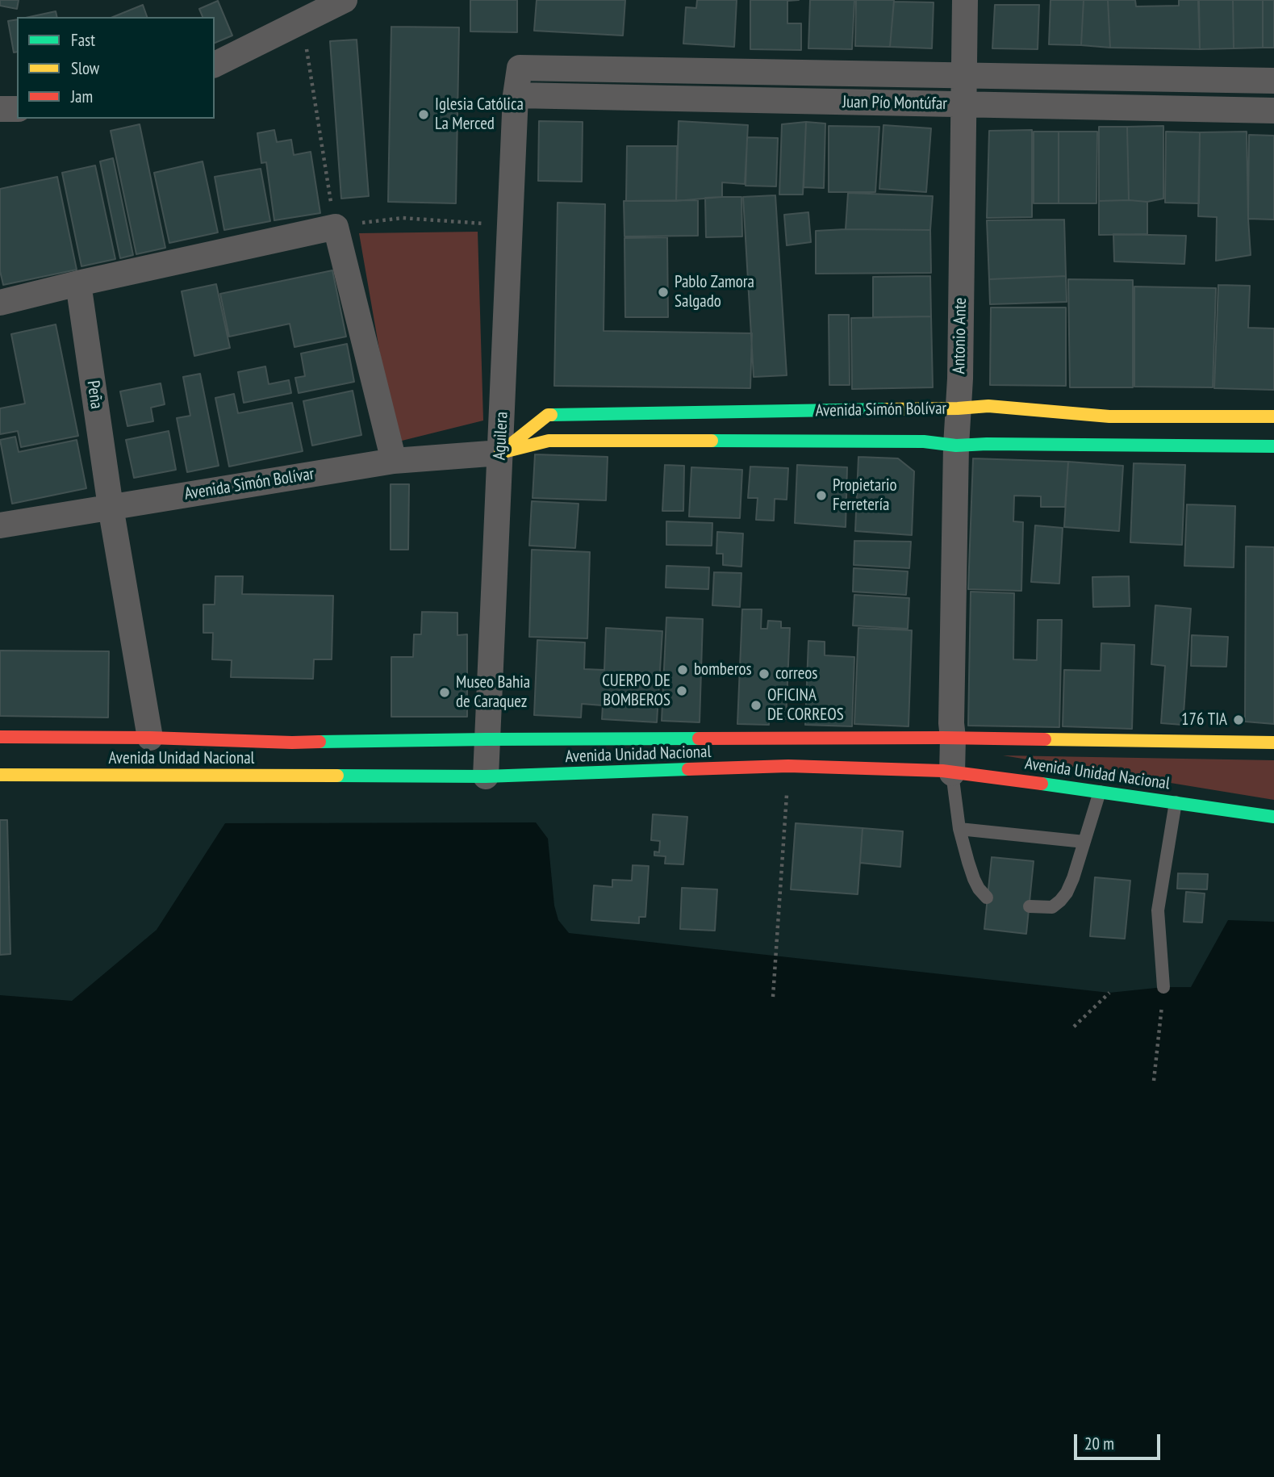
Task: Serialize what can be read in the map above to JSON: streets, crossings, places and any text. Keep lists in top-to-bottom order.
{
  "streets": {
    "main road": ["Avenida Simón Bolívar", "Avenida Unidad Nacional"],
    "street": [
      "Juan Pío Montúfar",
      "Antonio Ante",
      "Peña",
      "Aguilera"
    ]
  },
  "crossings": [
    ["Juan Pío Montúfar", "Antonio Ante"],
    ["Juan Pío Montúfar", "Aguilera"],
    ["Antonio Ante", "Avenida Simón Bolívar"],
    ["Antonio Ante", "Avenida Unidad Nacional"],
    ["Peña", "Avenida Simón Bolívar"],
    ["Avenida Simón Bolívar", "Aguilera"],
    ["Aguilera", "Avenida Unidad Nacional"]
  ],
  "places": [
    "Iglesia Católica La Merced",
    "Pablo Zamora Salgado",
    "Propietario Ferretería",
    "bomberos",
    "correos",
    "CUERPO DE BOMBEROS",
    "Museo Bahia de Caraquez",
    "OFICINA DE CORREOS",
    "176 TIA"
  ],
  "legend": ["Fast", "Slow", "Jam"],
  "scale_bar": "20 m"
}
